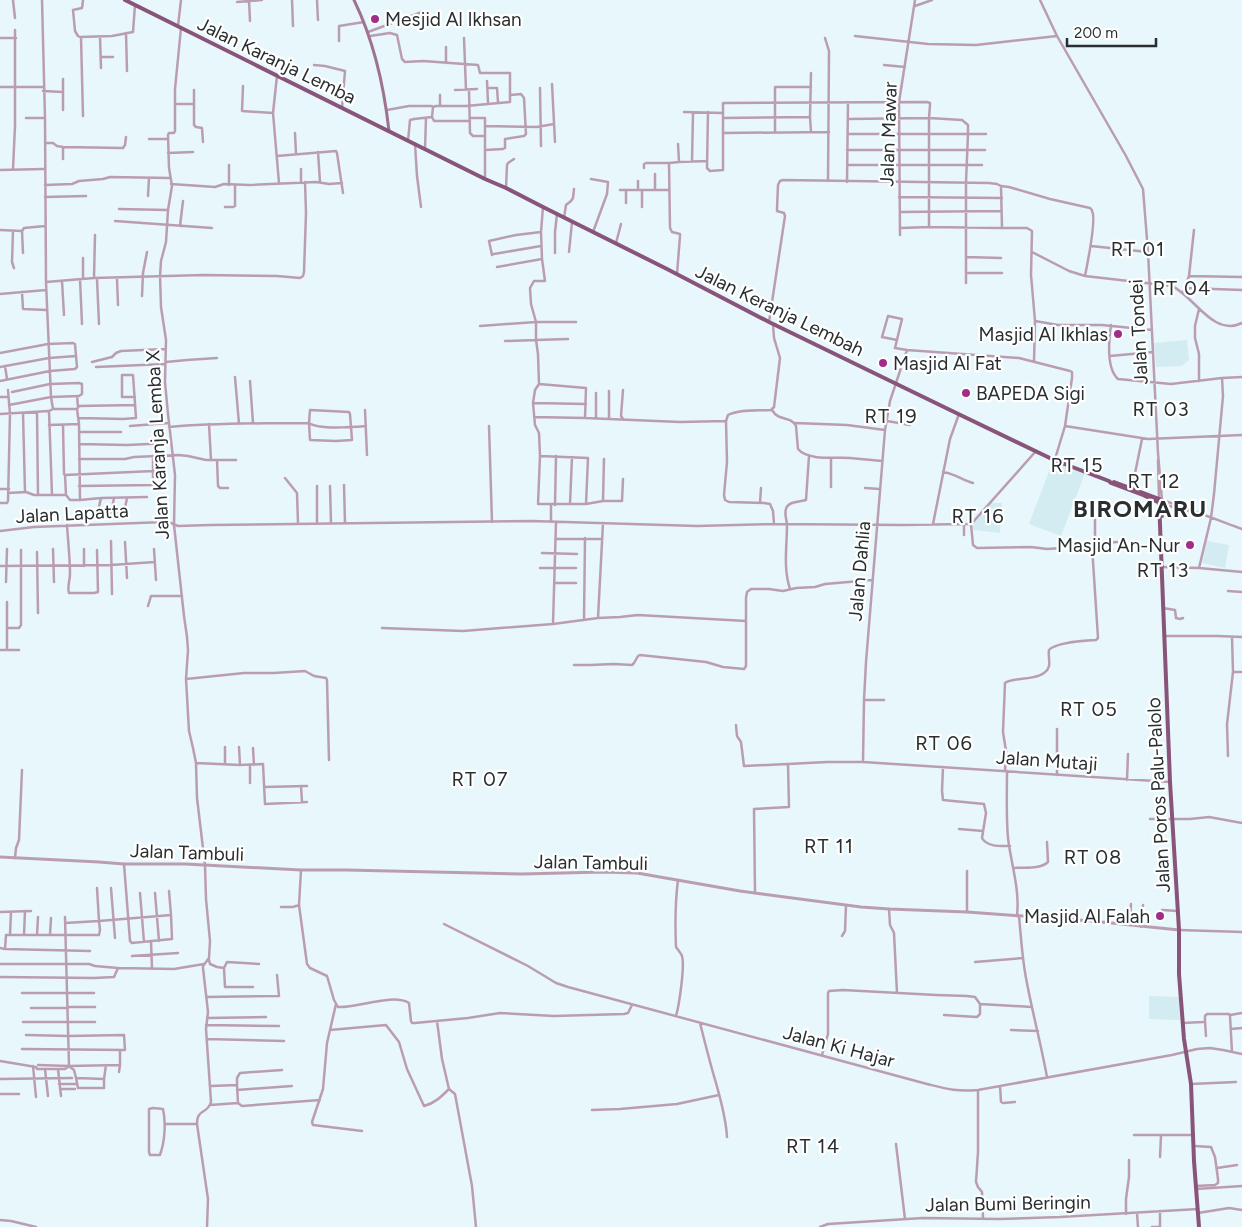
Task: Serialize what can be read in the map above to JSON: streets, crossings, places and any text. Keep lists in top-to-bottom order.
{
  "streets": {
    "main road": ["Jalan Karanja Lemba", "Jalan Keranja Lembah", "Jalan Poros Palu-Palolo"],
    "street": [
      "Jalan Mawar",
      "Jalan Tondei",
      "Jalan Karanja Lemba X",
      "Jalan Lapatta",
      "Jalan Dahlia",
      "Jalan Mutaji",
      "Jalan Tambuli",
      "Jalan Ki Hajar",
      "Jalan Bumi Beringin"
    ]
  },
  "crossings": [
    ["Jalan Karanja Lemba", "Jalan Keranja Lembah"],
    ["Jalan Karanja Lemba", "Jalan Karanja Lemba X"],
    ["Jalan Keranja Lembah", "Jalan Tondei"],
    ["Jalan Keranja Lembah", "Jalan Dahlia"],
    ["Jalan Keranja Lembah", "Jalan Poros Palu-Palolo"],
    ["Jalan Tondei", "Jalan Poros Palu-Palolo"],
    ["Jalan Karanja Lemba X", "Jalan Lapatta"],
    ["Jalan Karanja Lemba X", "Jalan Tambuli"],
    ["Jalan Lapatta", "Jalan Dahlia"],
    ["Jalan Dahlia", "Jalan Mutaji"],
    ["Jalan Mutaji", "Jalan Poros Palu-Palolo"],
    ["Jalan Poros Palu-Palolo", "Jalan Tambuli"],
    ["Jalan Poros Palu-Palolo", "Jalan Ki Hajar"],
    ["Jalan Poros Palu-Palolo", "Jalan Bumi Beringin"]
  ],
  "districts": [
    "RT 01",
    "RT 04",
    "RT 03",
    "RT 19",
    "RT 15",
    "RT 12",
    "BIROMARU",
    "RT 16",
    "RT 13",
    "RT 05",
    "RT 06",
    "RT 07",
    "RT 11",
    "RT 08",
    "RT 14"
  ],
  "places": [
    "Mesjid Al Ikhsan",
    "Masjid Al Ikhlas",
    "Masjid Al Fat",
    "BAPEDA Sigi",
    "Masjid An-Nur",
    "Masjid Al Falah"
  ],
  "scale_bar": "200 m"
}
